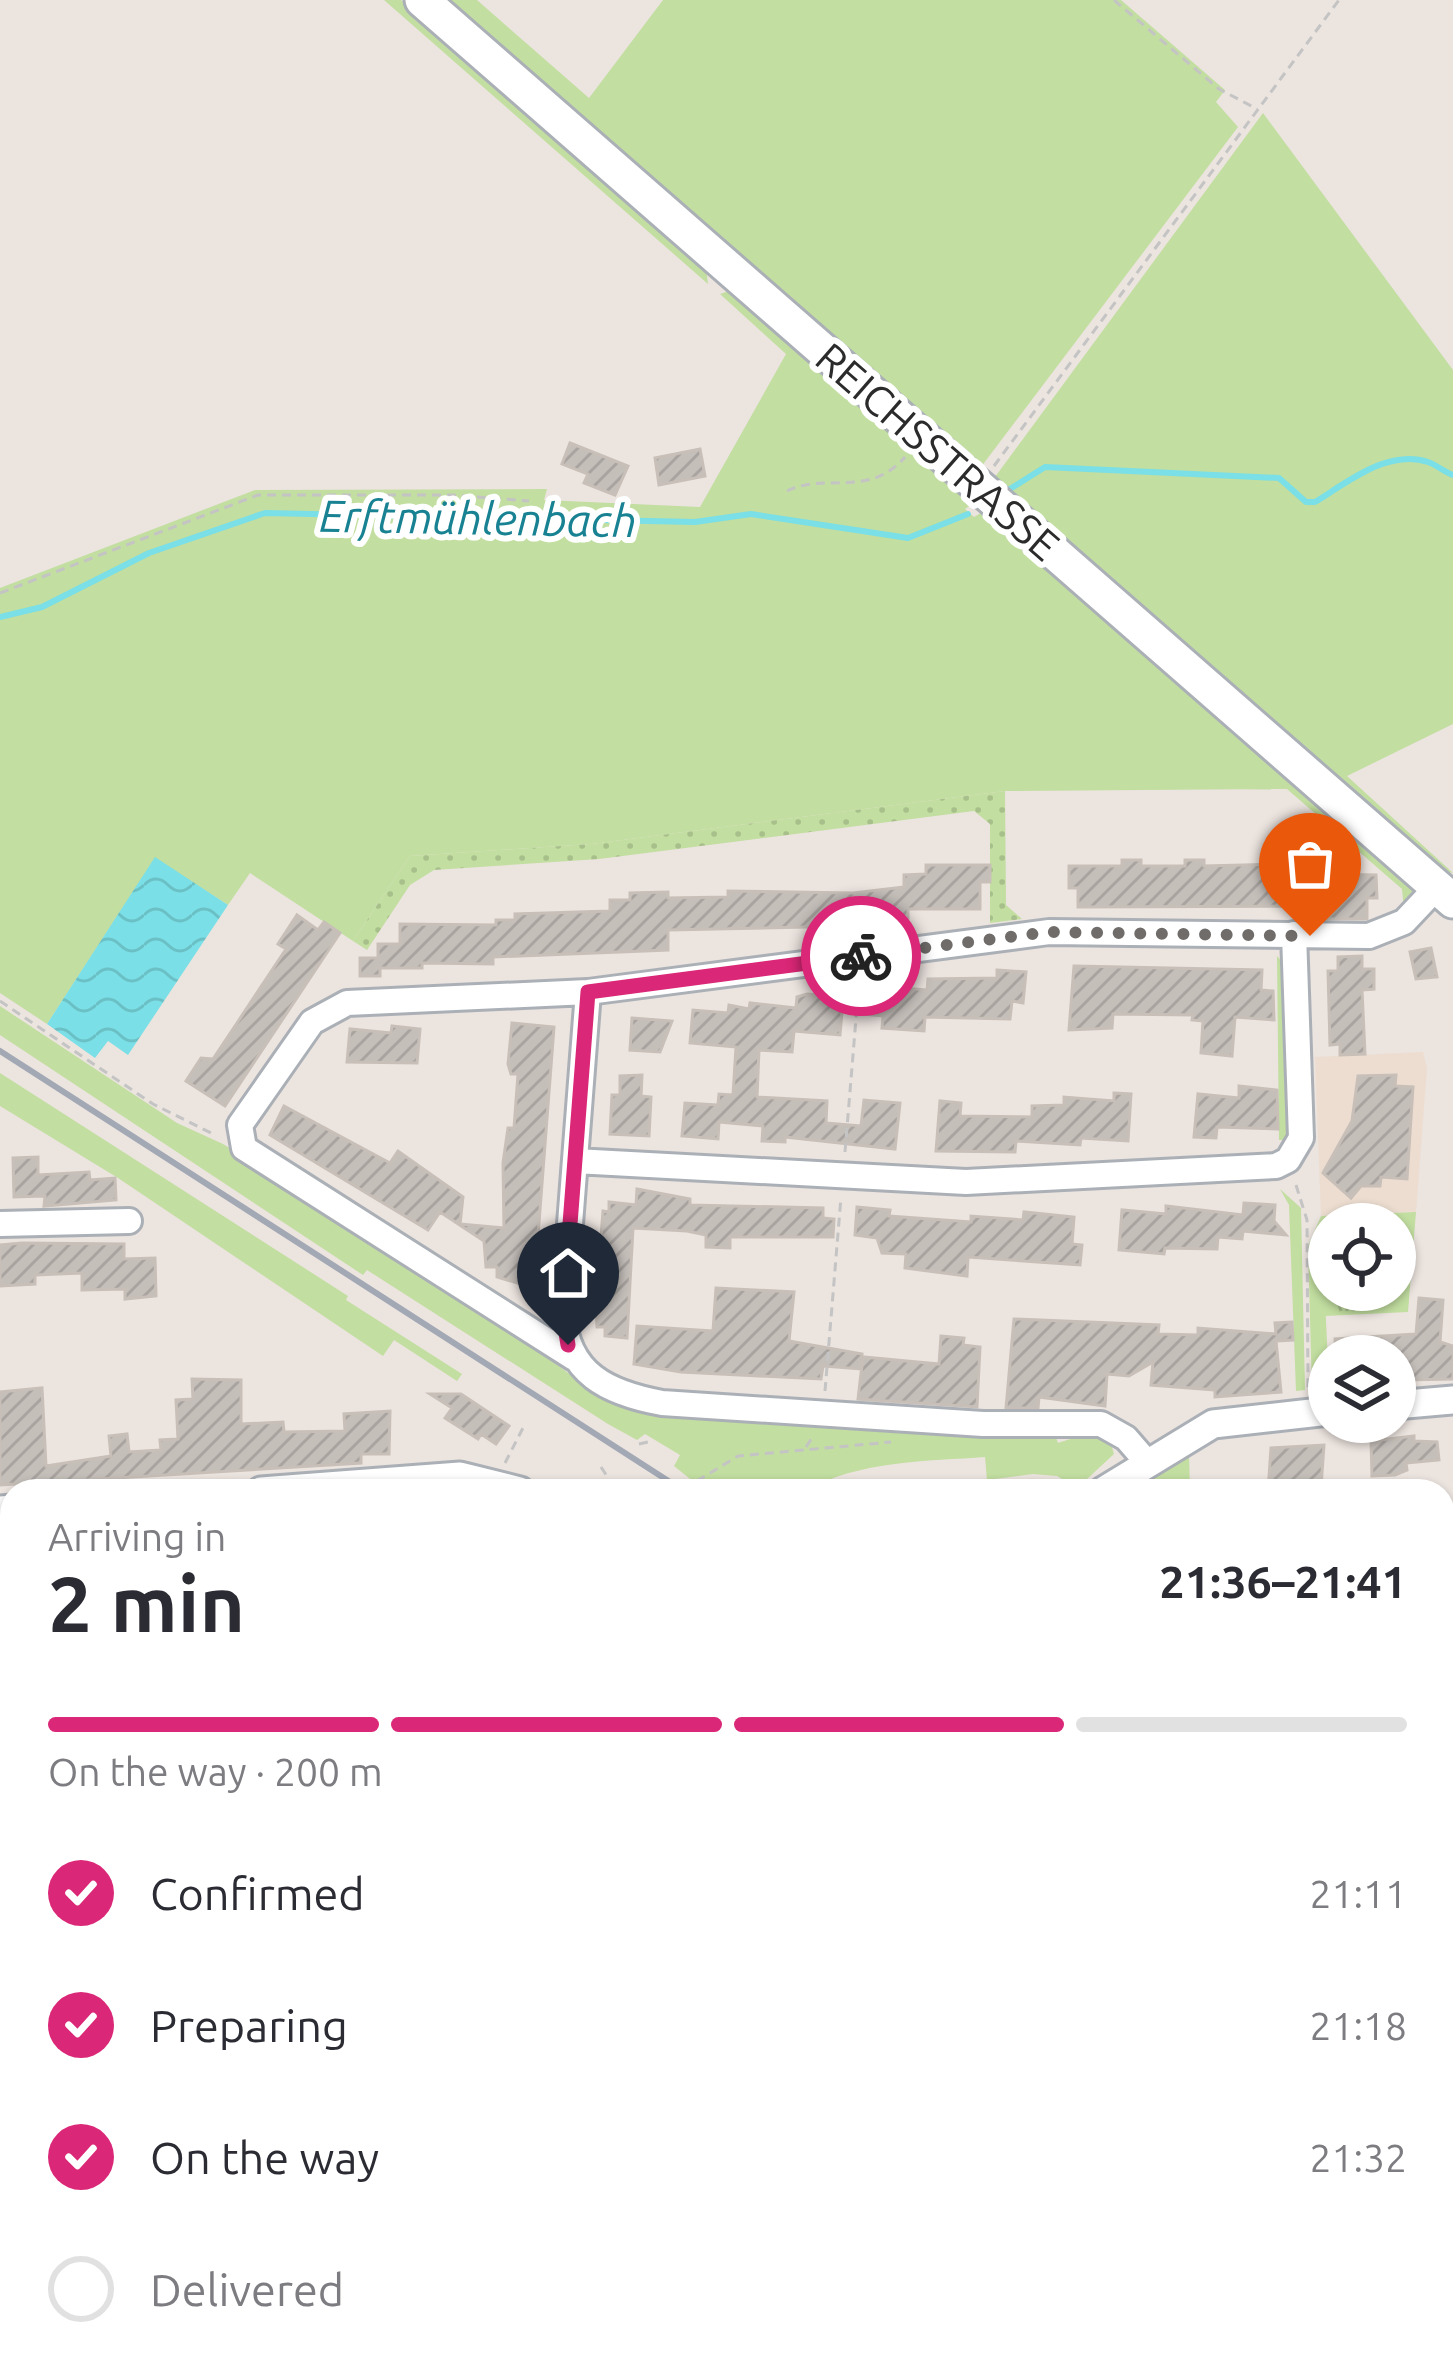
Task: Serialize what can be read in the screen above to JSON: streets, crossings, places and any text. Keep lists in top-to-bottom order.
{
  "streets": {
    "main road": ["REICHSSTRASSE"]
  },
  "water": ["Erftmühlenbach"],
  "page": {
    "heading": ["2 min", "Arriving in", "21:36–21:41"],
    "bar": "On the way · 200 m",
    "list": [
      ["Confirmed", "21:11"],
      ["Preparing", "21:18"],
      ["On the way", "21:32"],
      "Delivered"
    ]
  }
}
